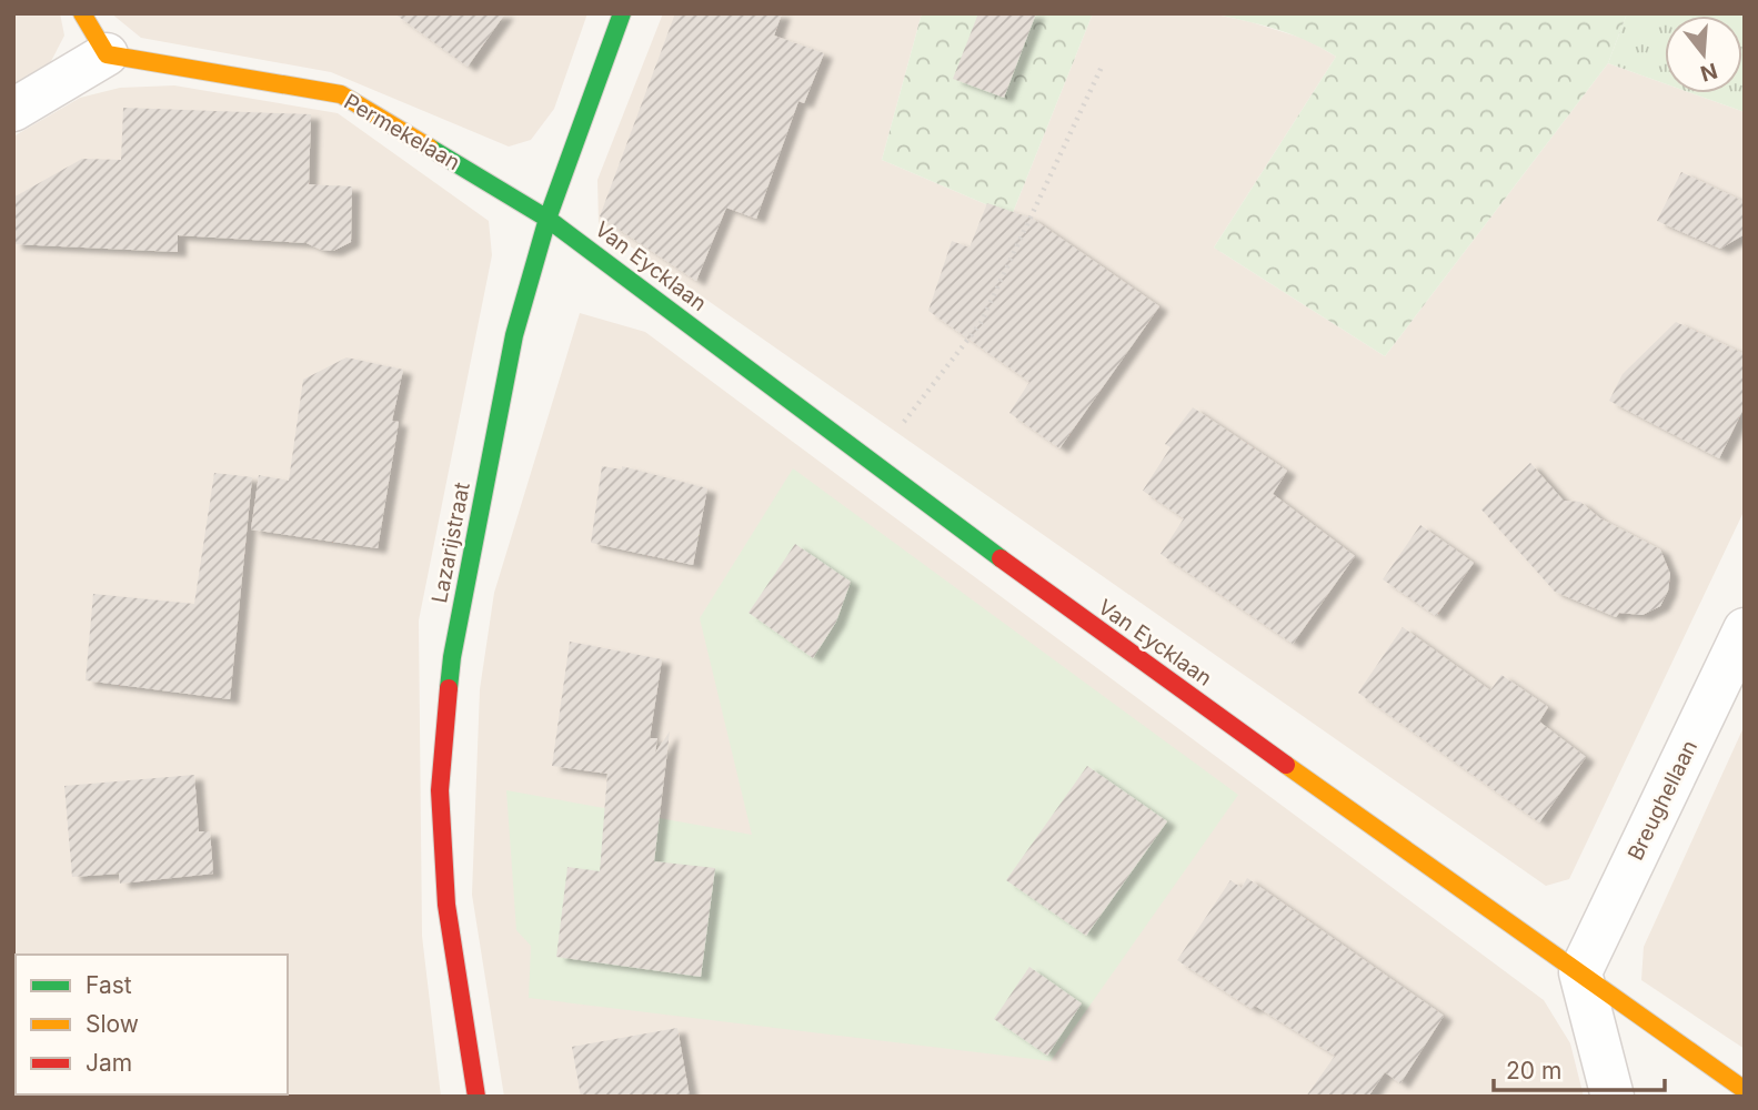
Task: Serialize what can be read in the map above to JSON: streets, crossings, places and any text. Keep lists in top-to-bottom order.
{
  "streets": {
    "street": [
      "Permekelaan",
      "Van Eycklaan",
      "Lazarijstraat",
      "Breughellaan"
    ]
  },
  "crossings": [
    ["Permekelaan", "Van Eycklaan"],
    ["Permekelaan", "Lazarijstraat"],
    ["Van Eycklaan", "Lazarijstraat"],
    ["Van Eycklaan", "Breughellaan"]
  ],
  "legend": ["Fast", "Slow", "Jam"],
  "scale_bar": "20 m",
  "north": "bottom"
}
